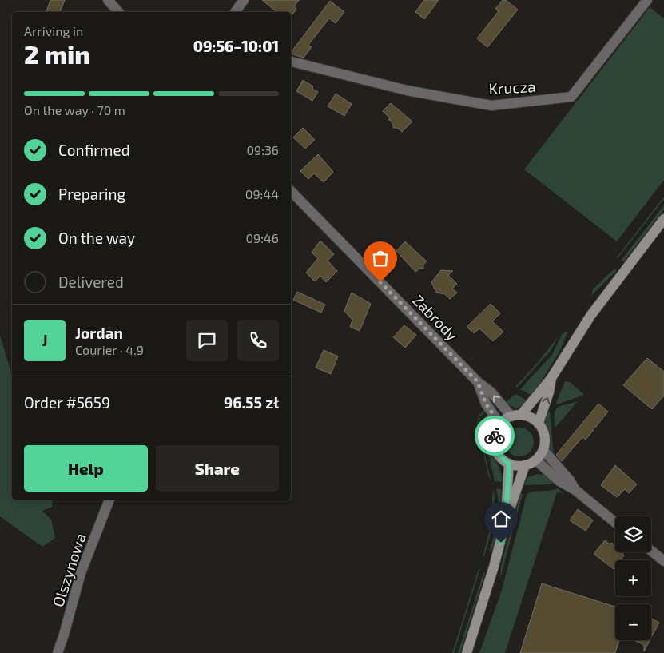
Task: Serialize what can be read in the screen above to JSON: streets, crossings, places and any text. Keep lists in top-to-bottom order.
{
  "streets": {
    "street": ["Krucza", "Zabrody", "Olszynowa"]
  },
  "page": {
    "heading": ["2 min", "Arriving in", "09:56–10:01"],
    "panel": [
      "Jordan",
      "Courier · 4.9",
      "Order #5659",
      "96.55 zł"
    ],
    "bar": "On the way · 70 m",
    "list": [
      ["Confirmed", "09:36"],
      ["Preparing", "09:44"],
      ["On the way", "09:46"],
      "Delivered"
    ],
    "round": "J",
    "buttons": ["Help", "Share"],
    "map_buttons": ["+", "−"]
  }
}
